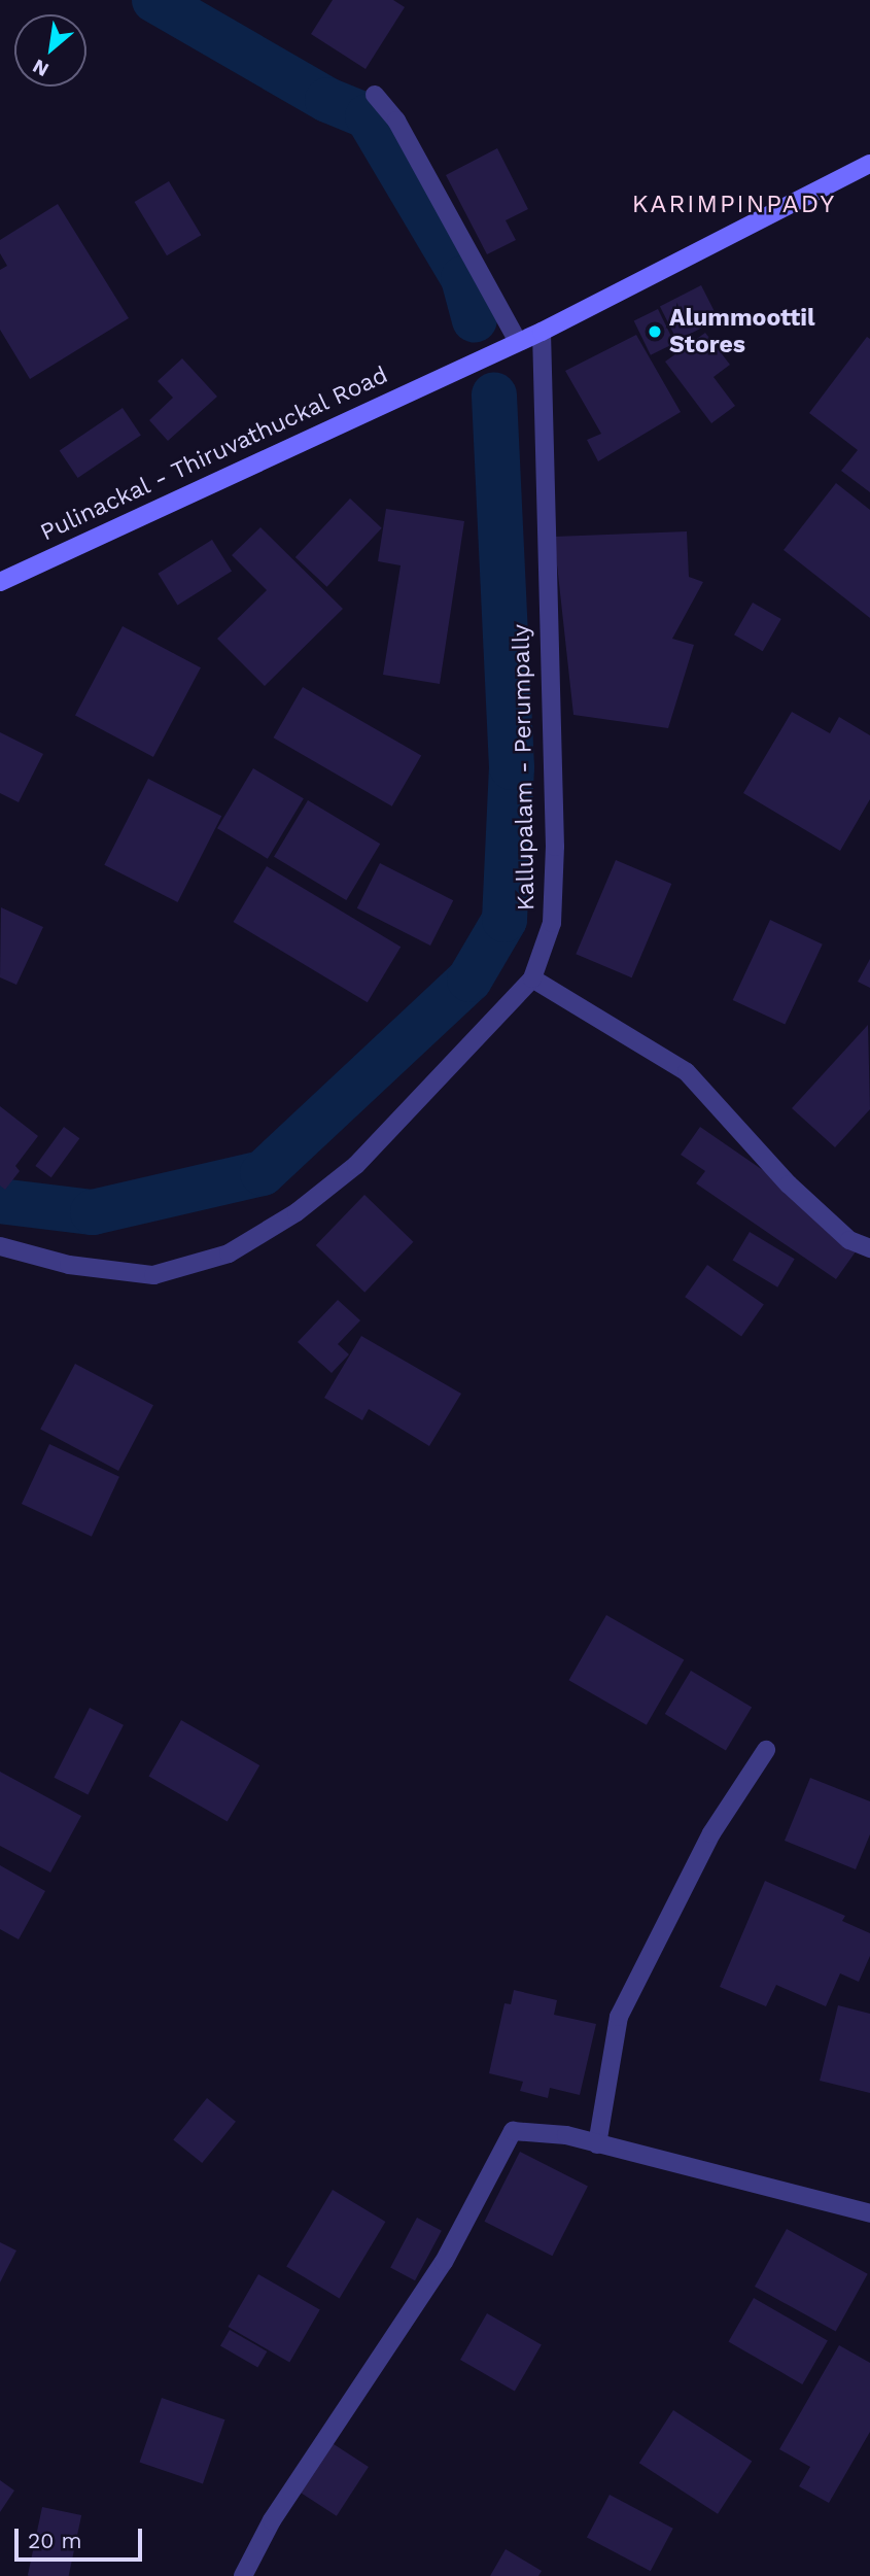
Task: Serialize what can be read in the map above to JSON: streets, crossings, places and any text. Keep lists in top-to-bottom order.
{
  "streets": {
    "main road": ["Pulinackal - Thiruvathuckal Road"],
    "street": ["Kallupalam - Perumpally"]
  },
  "districts": ["KARIMPINPADY"],
  "places": ["Alummoottil Stores"],
  "scale_bar": "20 m",
  "north": "bottom left"
}
